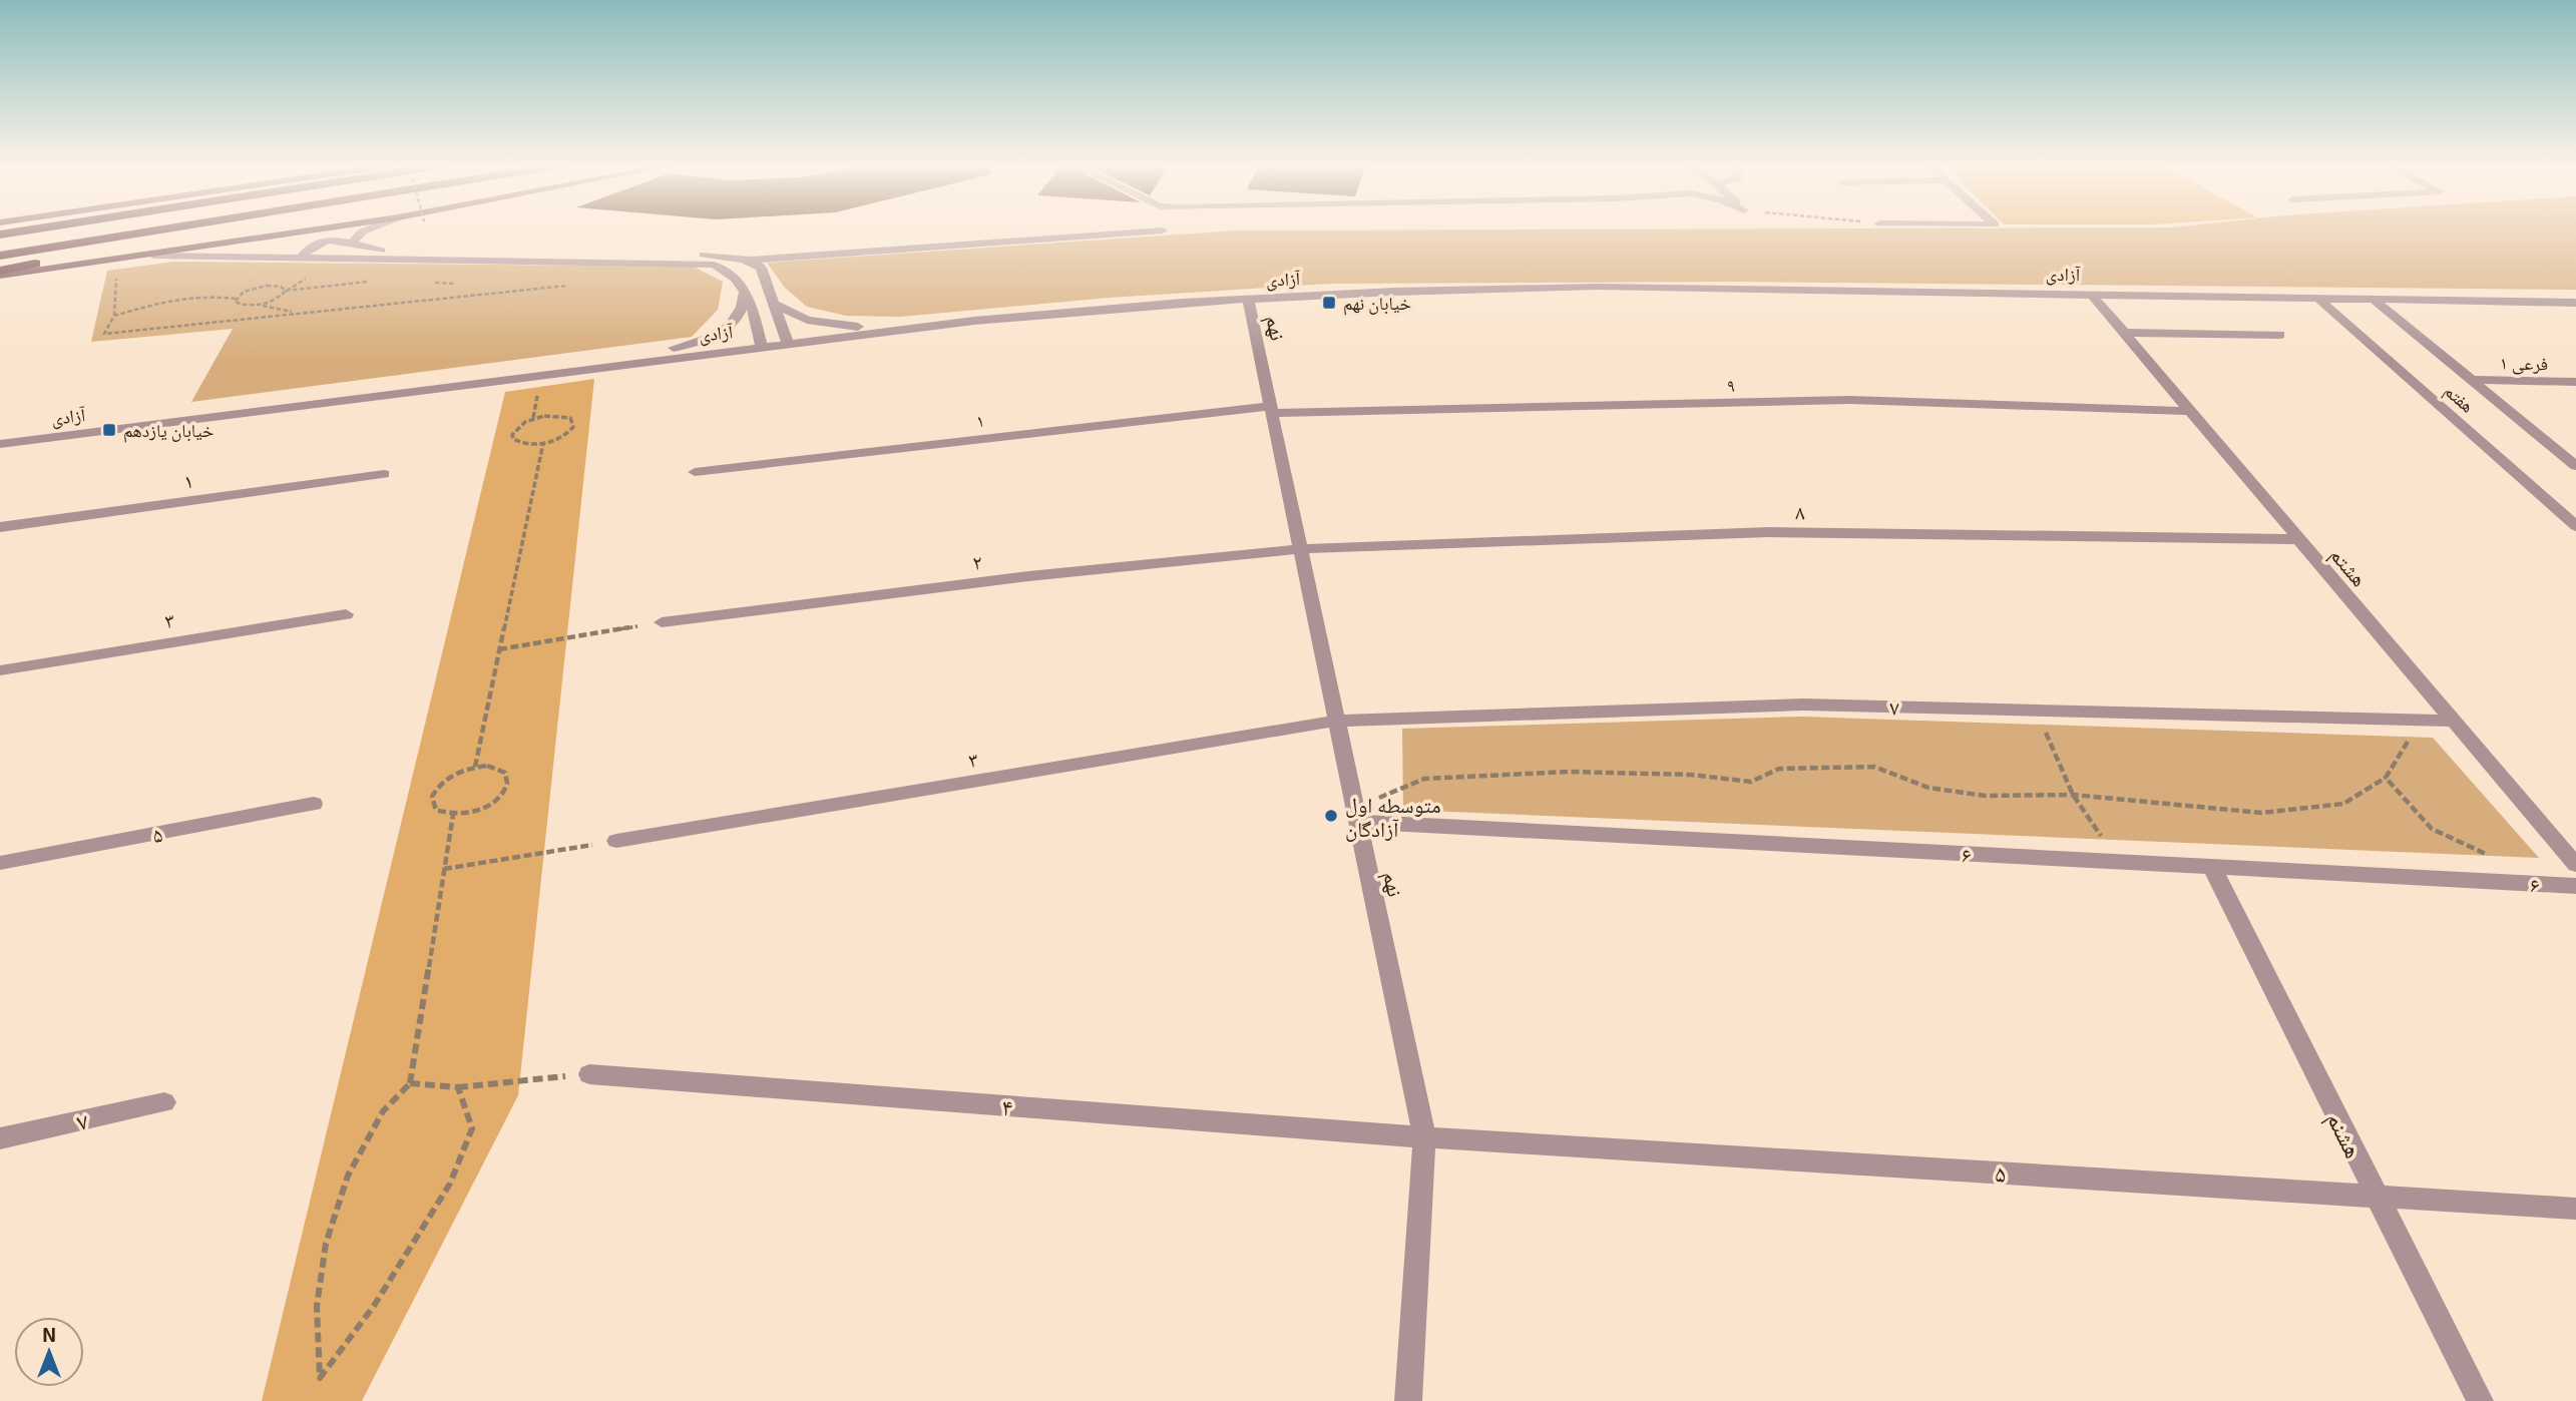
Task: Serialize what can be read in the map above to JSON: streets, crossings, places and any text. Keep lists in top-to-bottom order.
{
  "streets": {
    "street": [
      "آزادی",
      "نهم",
      "فرعی ۱",
      "۹",
      "هفتم",
      "۱",
      "۸",
      "۲",
      "هشتم",
      "۳",
      "۷",
      "۵",
      "۶",
      "۴",
      "هشنم"
    ]
  },
  "crossings": [
    ["آزادی", "نهم"],
    ["آزادی", "هفتم"],
    ["آزادی", "هشتم"],
    ["نهم", "۹"],
    ["نهم", "۱"],
    ["نهم", "۸"],
    ["نهم", "۲"],
    ["نهم", "۳"],
    ["نهم", "۷"],
    ["نهم", "۵"],
    ["نهم", "۶"],
    ["نهم", "۴"],
    ["فرعی ۱", "هفتم"],
    ["۹", "۱"],
    ["۹", "هشتم"],
    ["۸", "۲"],
    ["۸", "هشتم"],
    ["هشتم", "۷"],
    ["۳", "۷"],
    ["۵", "۴"],
    ["۵", "هشنم"],
    ["۶", "هشنم"]
  ],
  "places": {
    "transit": ["خیابان نهم", "خیابان یازدهم"],
    "other": ["متوسطه اول آزادگان"]
  },
  "north": "top"
}
